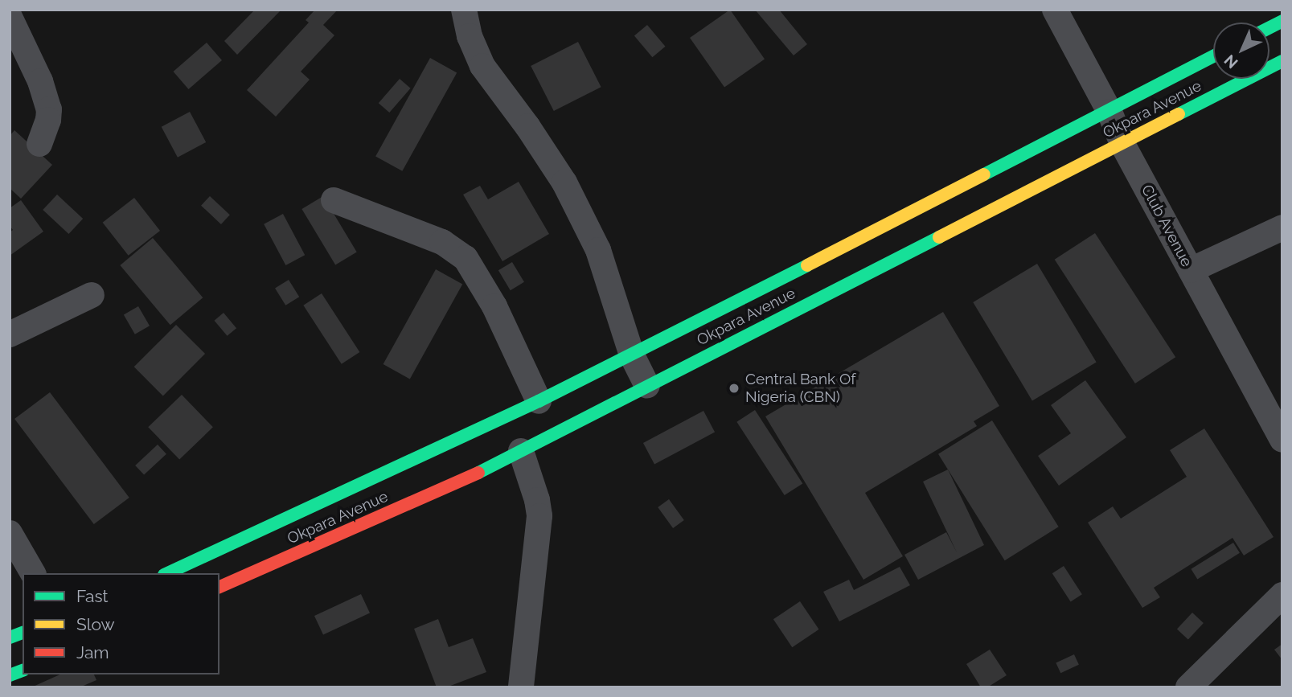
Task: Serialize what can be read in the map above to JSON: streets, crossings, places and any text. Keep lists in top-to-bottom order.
{
  "streets": {
    "main road": ["Okpara Avenue"],
    "street": ["Club Avenue"]
  },
  "crossings": [
    ["Okpara Avenue", "Club Avenue"]
  ],
  "places": ["Central Bank Of Nigeria (CBN)"],
  "legend": ["Fast", "Slow", "Jam"],
  "north": "bottom left"
}
